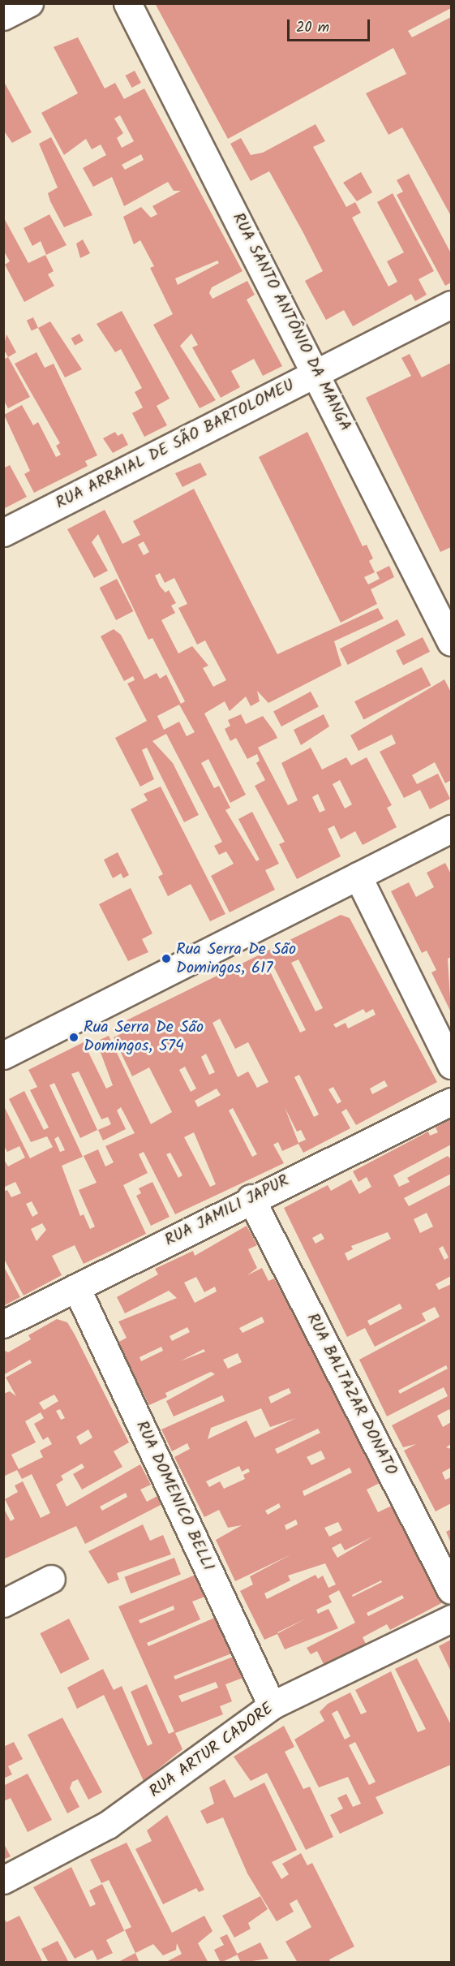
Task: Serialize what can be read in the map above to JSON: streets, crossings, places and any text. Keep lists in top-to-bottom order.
{
  "streets": {
    "street": [
      "RUA SANTO ANTÔNIO DA MANGA",
      "RUA ARRAIAL DE SÃO BARTOLOMEU",
      "RUA JAMILI JAPUR",
      "RUA BALTAZAR DONATO",
      "RUA DOMENICO BELLI",
      "RUA ARTUR CADORE"
    ]
  },
  "crossings": [
    ["RUA SANTO ANTÔNIO DA MANGA", "RUA ARRAIAL DE SÃO BARTOLOMEU"],
    ["RUA JAMILI JAPUR", "RUA BALTAZAR DONATO"],
    ["RUA JAMILI JAPUR", "RUA DOMENICO BELLI"],
    ["RUA DOMENICO BELLI", "RUA ARTUR CADORE"]
  ],
  "places": ["Rua Serra De São Domingos, 617", "Rua Serra De São Domingos, 574"],
  "scale_bar": "20 m"
}
